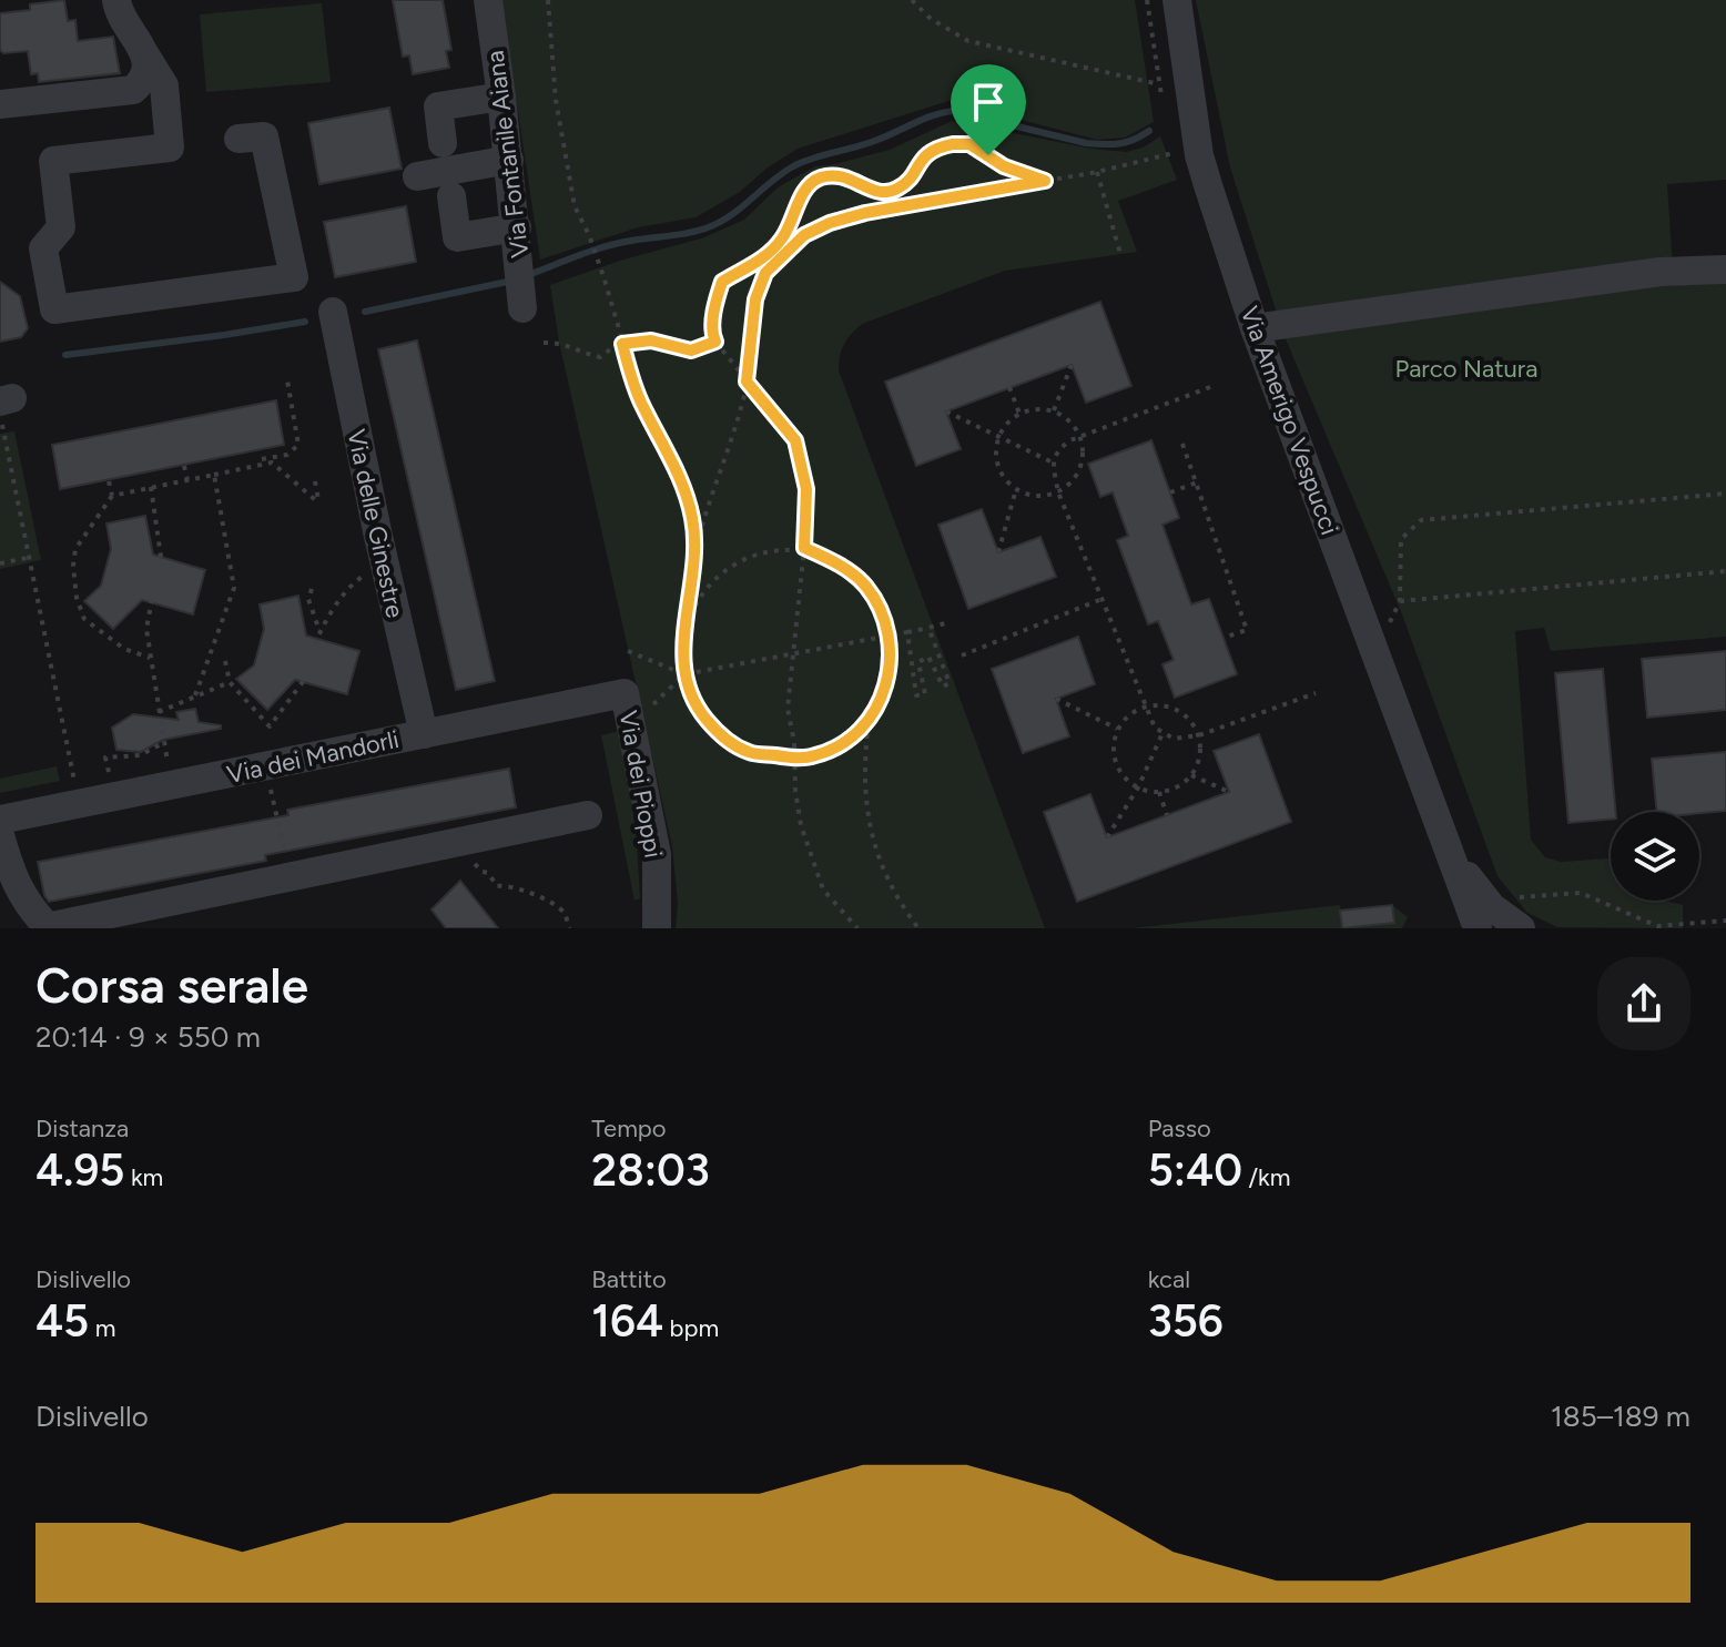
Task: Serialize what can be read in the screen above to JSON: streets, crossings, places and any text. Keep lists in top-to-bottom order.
{
  "streets": {
    "street": [
      "Via Fontanile Aiana",
      "Via Amerigo Vespucci",
      "Via delle Ginestre",
      "Via dei Mandorli",
      "Via dei Pioppi"
    ]
  },
  "crossings": [
    ["Via delle Ginestre", "Via dei Mandorli"],
    ["Via dei Mandorli", "Via dei Pioppi"]
  ],
  "parks": ["Parco Natura"],
  "page": {
    "heading": ["Corsa serale", "20:14 · 9 × 550 m"],
    "stats": [
      ["Distanza", "4.95 km"],
      ["Tempo", "28:03"],
      ["Passo", "5:40 /km"],
      ["Dislivello", "45 m"],
      ["Battito", "164 bpm"],
      ["kcal", "356"]
    ],
    "chart": ["Dislivello", "185–189 m"]
  }
}
